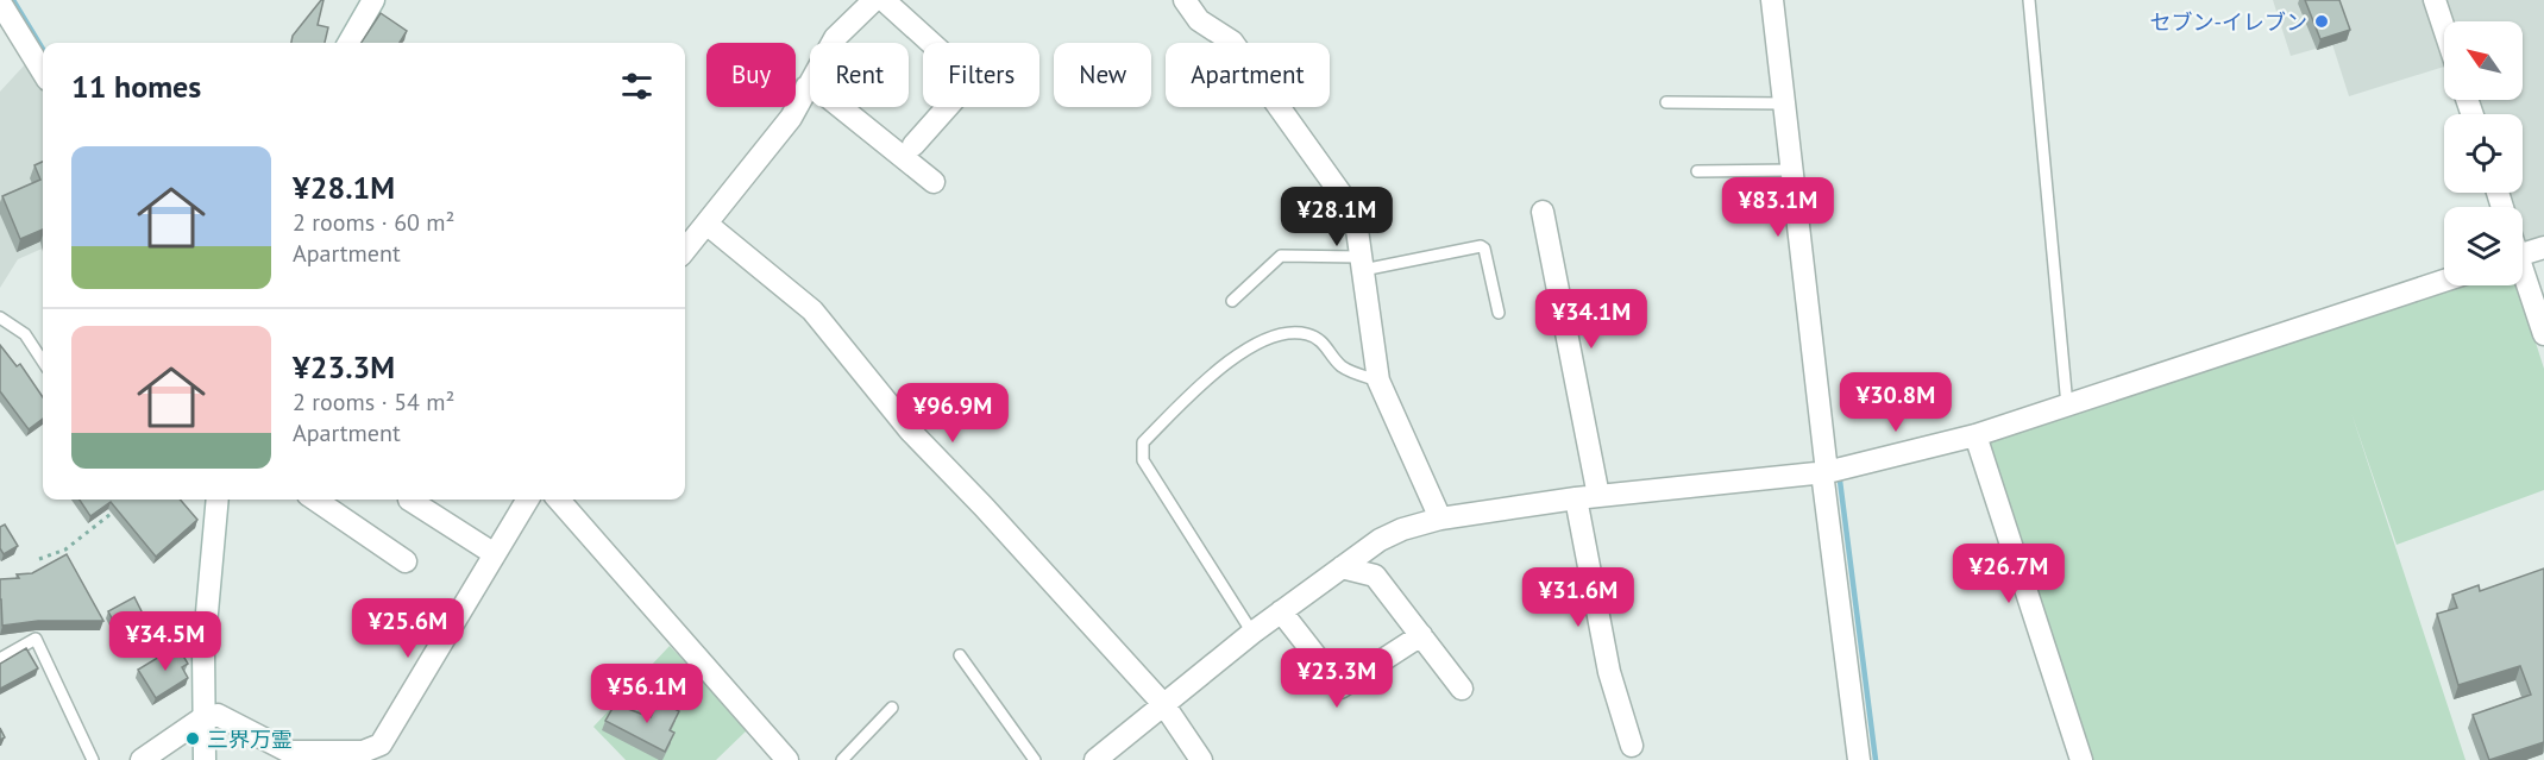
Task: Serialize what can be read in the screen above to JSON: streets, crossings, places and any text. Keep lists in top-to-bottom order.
{
  "places": ["セブン-イレブン", "三界万霊"],
  "north": "top left",
  "page": {
    "chip": [
      "Buy",
      "Rent",
      "Filters",
      "New",
      "Apartment"
    ],
    "heading": "11 homes",
    "list": [
      {
        "name": "¥28.1M",
        "note": "2 rooms · 60 m² · Apartment"
      },
      {
        "name": "¥23.3M",
        "note": "2 rooms · 54 m² · Apartment"
      }
    ],
    "price": [
      "¥83.1M",
      "¥28.1M",
      "¥34.1M",
      "¥30.8M",
      "¥96.9M",
      "¥26.7M",
      "¥31.6M",
      "¥25.6M",
      "¥34.5M",
      "¥23.3M",
      "¥56.1M"
    ]
  }
}
